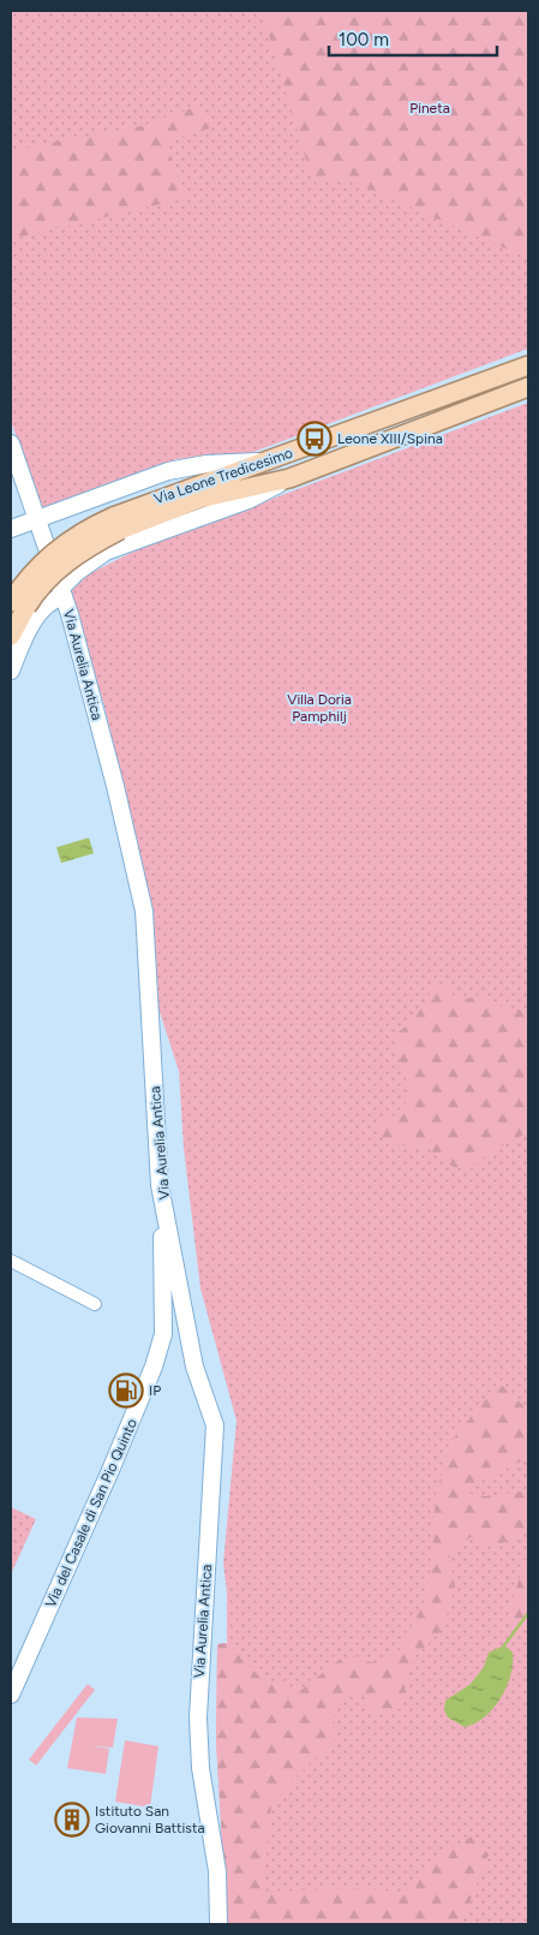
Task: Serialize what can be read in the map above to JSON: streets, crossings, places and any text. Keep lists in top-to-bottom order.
{
  "streets": {
    "main road": ["Via Leone Tredicesimo", "Via Aurelia Antica", "Via del Casale di San Pio Quinto"]
  },
  "crossings": [
    ["Via Aurelia Antica", "Via del Casale di San Pio Quinto"]
  ],
  "parks": ["Pineta", "Villa Doria Pamphilj"],
  "places": {
    "bus stop": ["Leone XIII/Spina"],
    "fuel station": ["IP"],
    "building": ["Istituto San Giovanni Battista"]
  },
  "scale_bar": "100 m"
}
